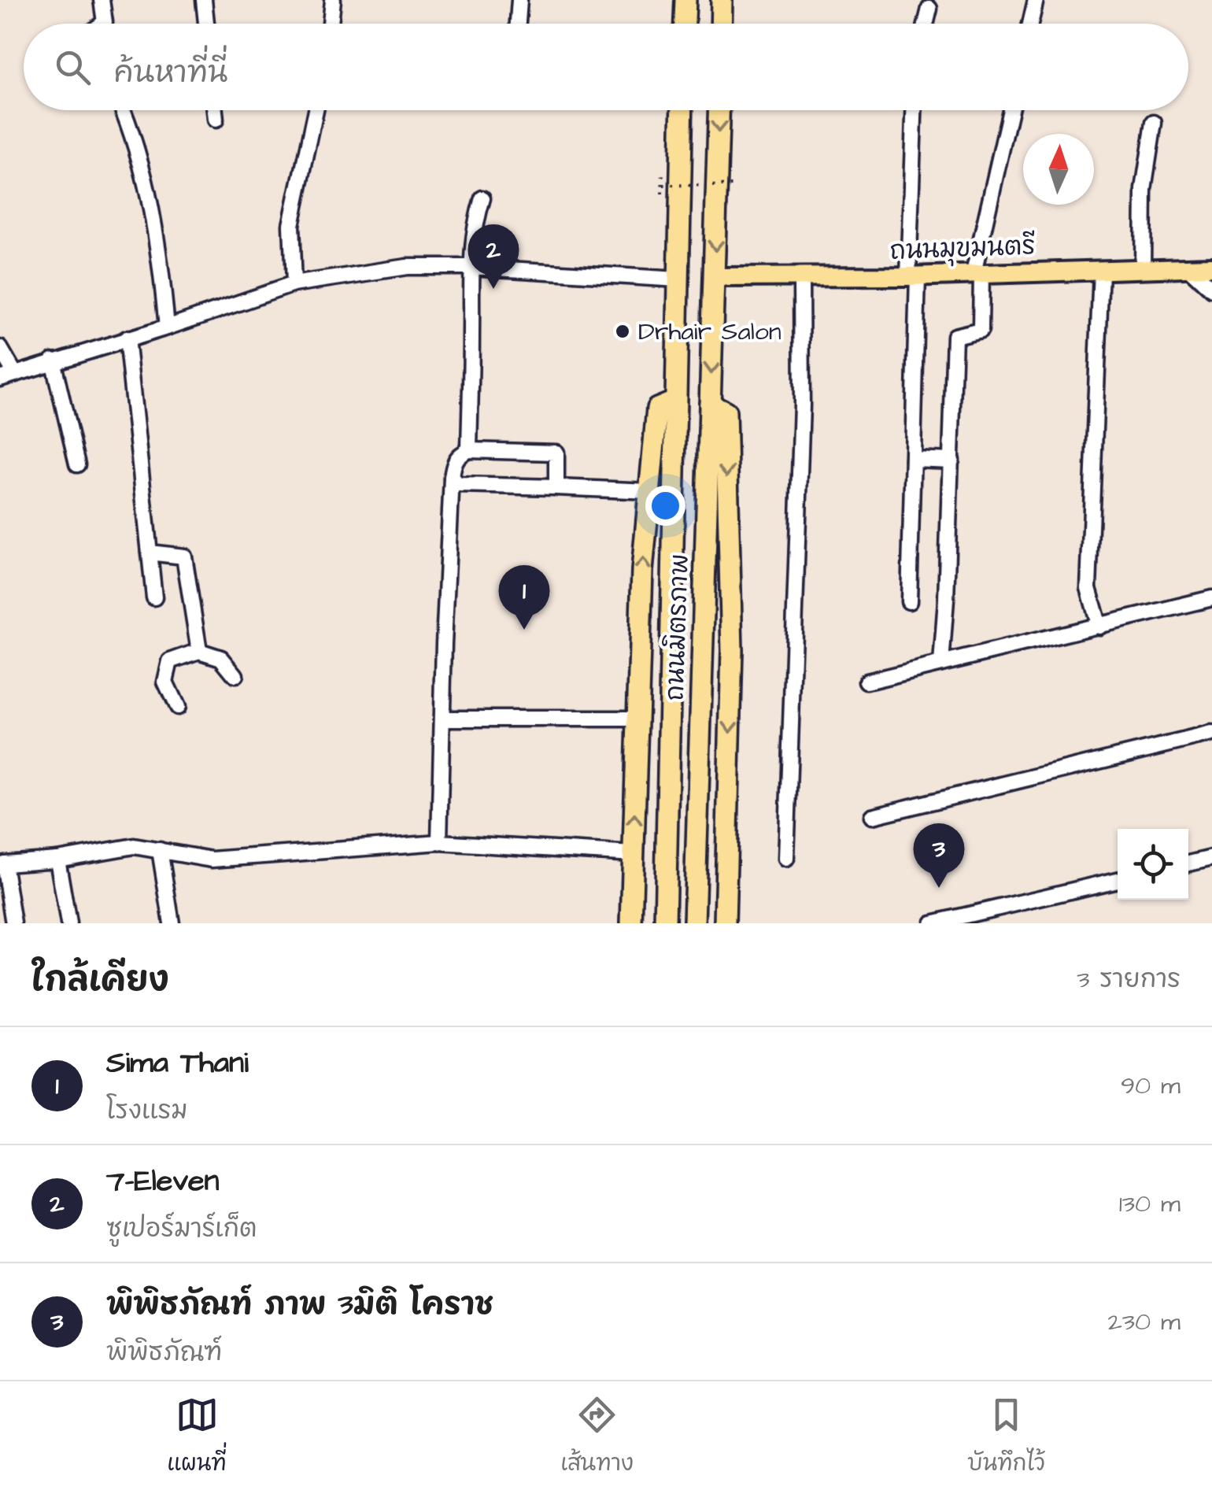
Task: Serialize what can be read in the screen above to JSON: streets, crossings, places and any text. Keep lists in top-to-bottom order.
{
  "streets": {
    "highway": ["ถนนมิตรภาพ"],
    "main road": ["ถนนมุขมนตรี"]
  },
  "crossings": [
    ["ถนนมุขมนตรี", "ถนนมิตรภาพ"]
  ],
  "places": ["Drhair Salon"],
  "north": "top",
  "page": {
    "search": "ค้นหาที่นี่",
    "pins": ["2", "1", "3"],
    "heading": ["ใกล้เคียง", "3 รายการ"],
    "list": [
      {
        "mark": "1",
        "name": "Sima Thani",
        "note": "โรงแรม",
        "value": "90 m"
      },
      {
        "mark": "2",
        "name": "7-Eleven",
        "note": "ซูเปอร์มาร์เก็ต",
        "value": "130 m"
      },
      {
        "mark": "3",
        "name": "พิพิธภัณท์ ภาพ 3มิติ โคราช",
        "note": "พิพิธภัณฑ์",
        "value": "230 m"
      }
    ],
    "nav": ["แผนที่", "เส้นทาง", "บันทึกไว้"]
  }
}
